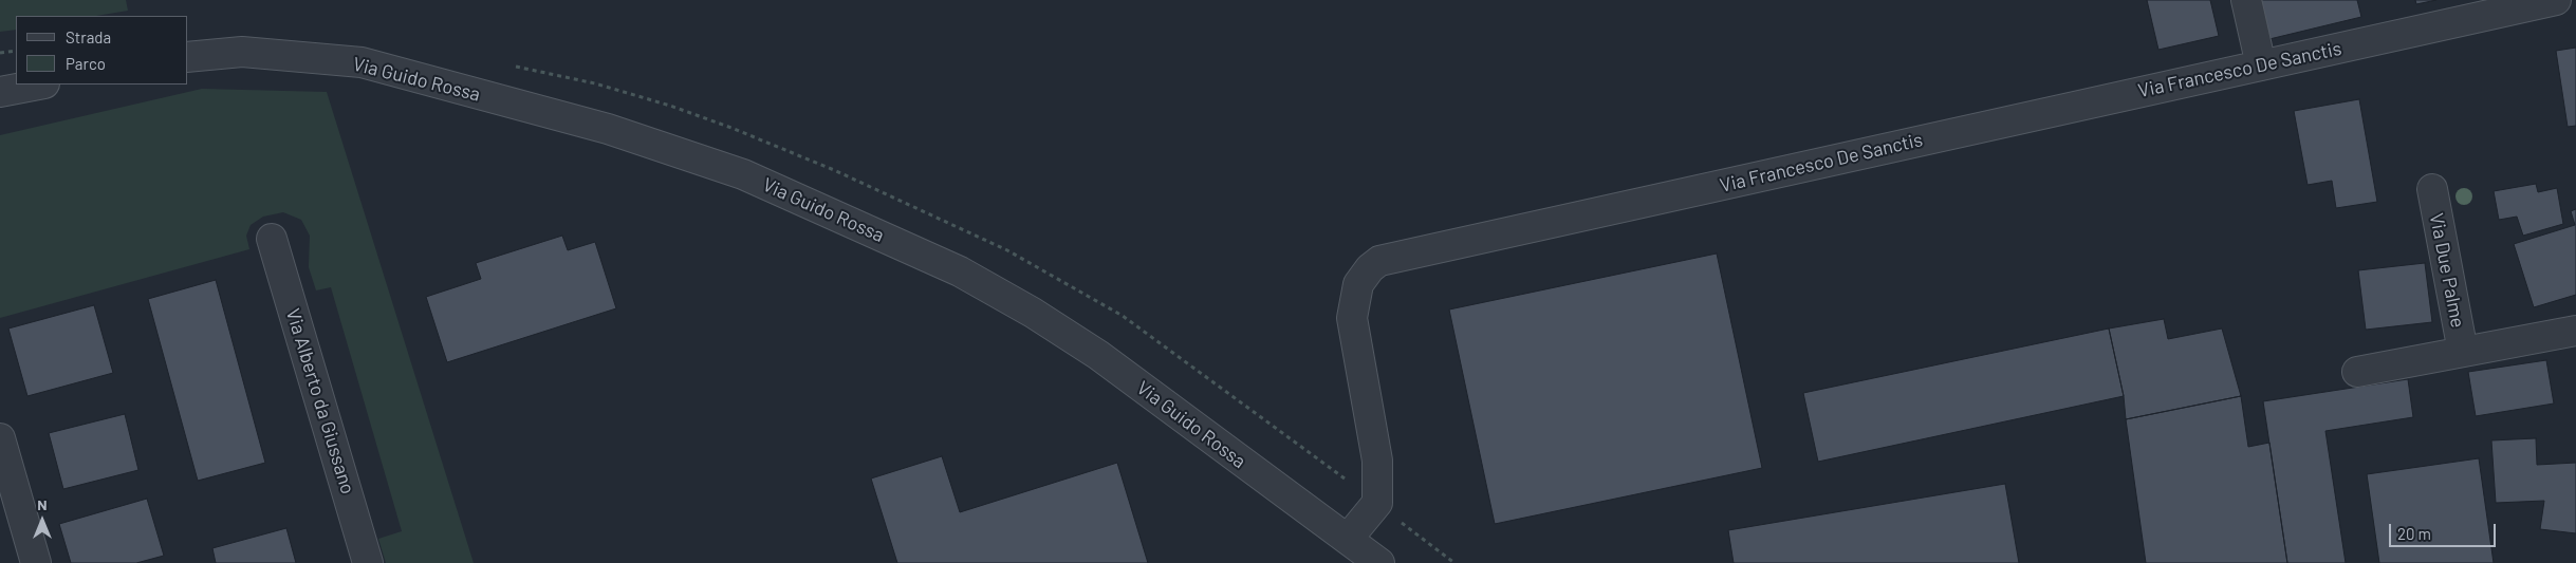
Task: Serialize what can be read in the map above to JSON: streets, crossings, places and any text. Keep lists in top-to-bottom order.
{
  "streets": {
    "street": [
      "Via Francesco De Sanctis",
      "Via Guido Rossa",
      "Via Due Palme",
      "Via Alberto da Giussano"
    ]
  },
  "crossings": [
    ["Via Francesco De Sanctis", "Via Guido Rossa"]
  ],
  "legend": ["Strada", "Parco"],
  "scale_bar": "20 m",
  "north": "top"
}
